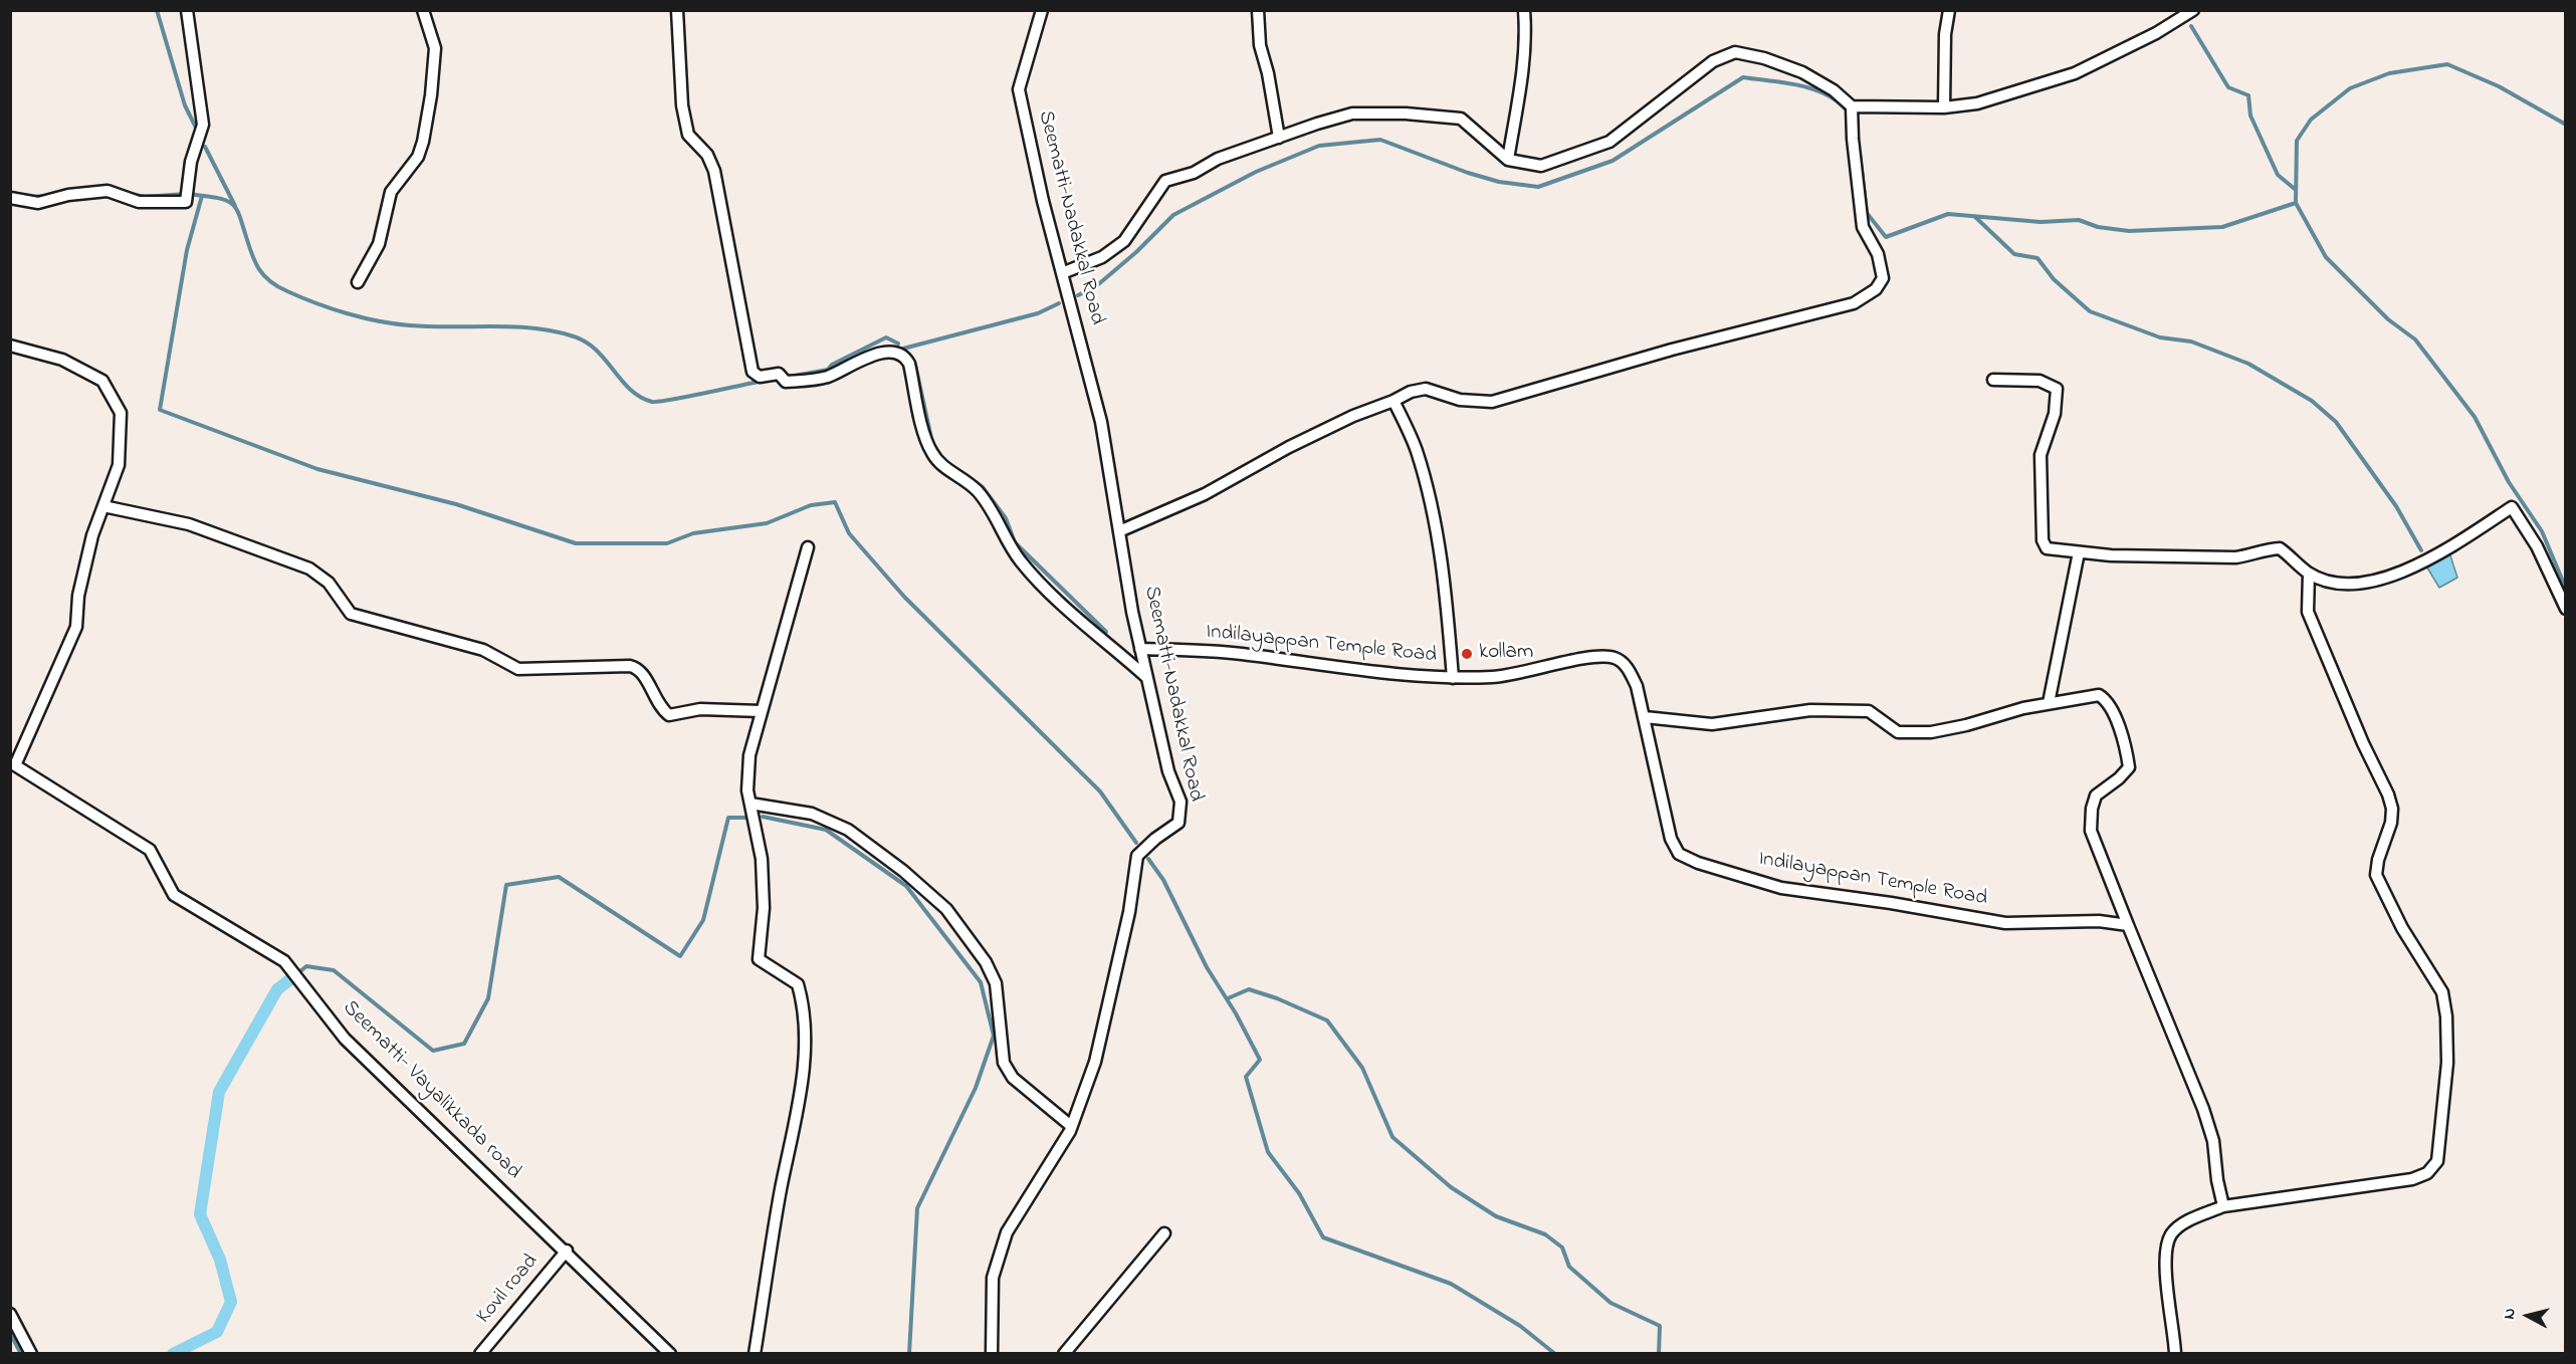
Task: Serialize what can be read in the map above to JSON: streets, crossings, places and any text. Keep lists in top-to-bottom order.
{
  "streets": {
    "street": [
      "Seematti-Nadakkal Road",
      "Indilayappan Temple Road",
      "Seematti- Vayalikkada road",
      "Kovil road"
    ]
  },
  "crossings": [
    ["Seematti-Nadakkal Road", "Indilayappan Temple Road"],
    ["Seematti- Vayalikkada road", "Kovil road"]
  ],
  "places": ["kollam"],
  "north": "left"
}
